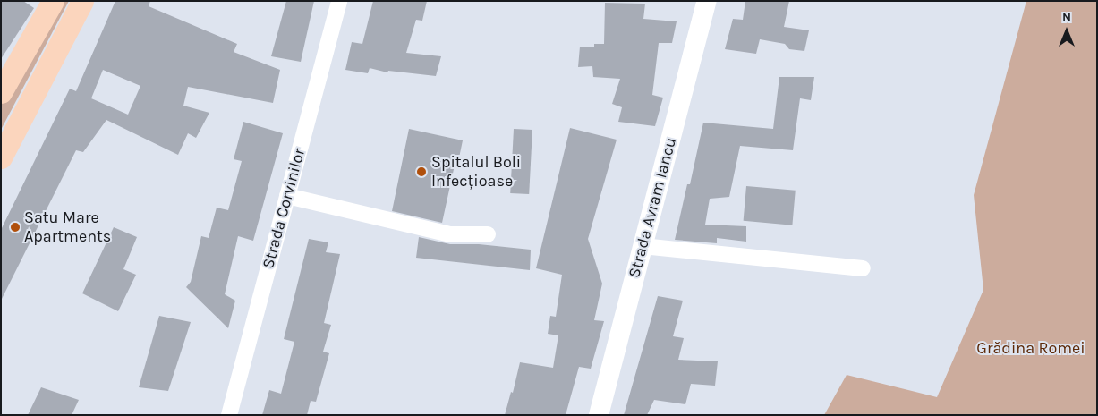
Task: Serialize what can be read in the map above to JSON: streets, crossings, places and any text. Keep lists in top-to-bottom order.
{
  "streets": {
    "street": ["Strada Avram Iancu", "Strada Corvinilor"]
  },
  "parks": ["Grădina Romei"],
  "places": ["Spitalul Boli Infecțioase", "Satu Mare Apartments"],
  "north": "top"
}
